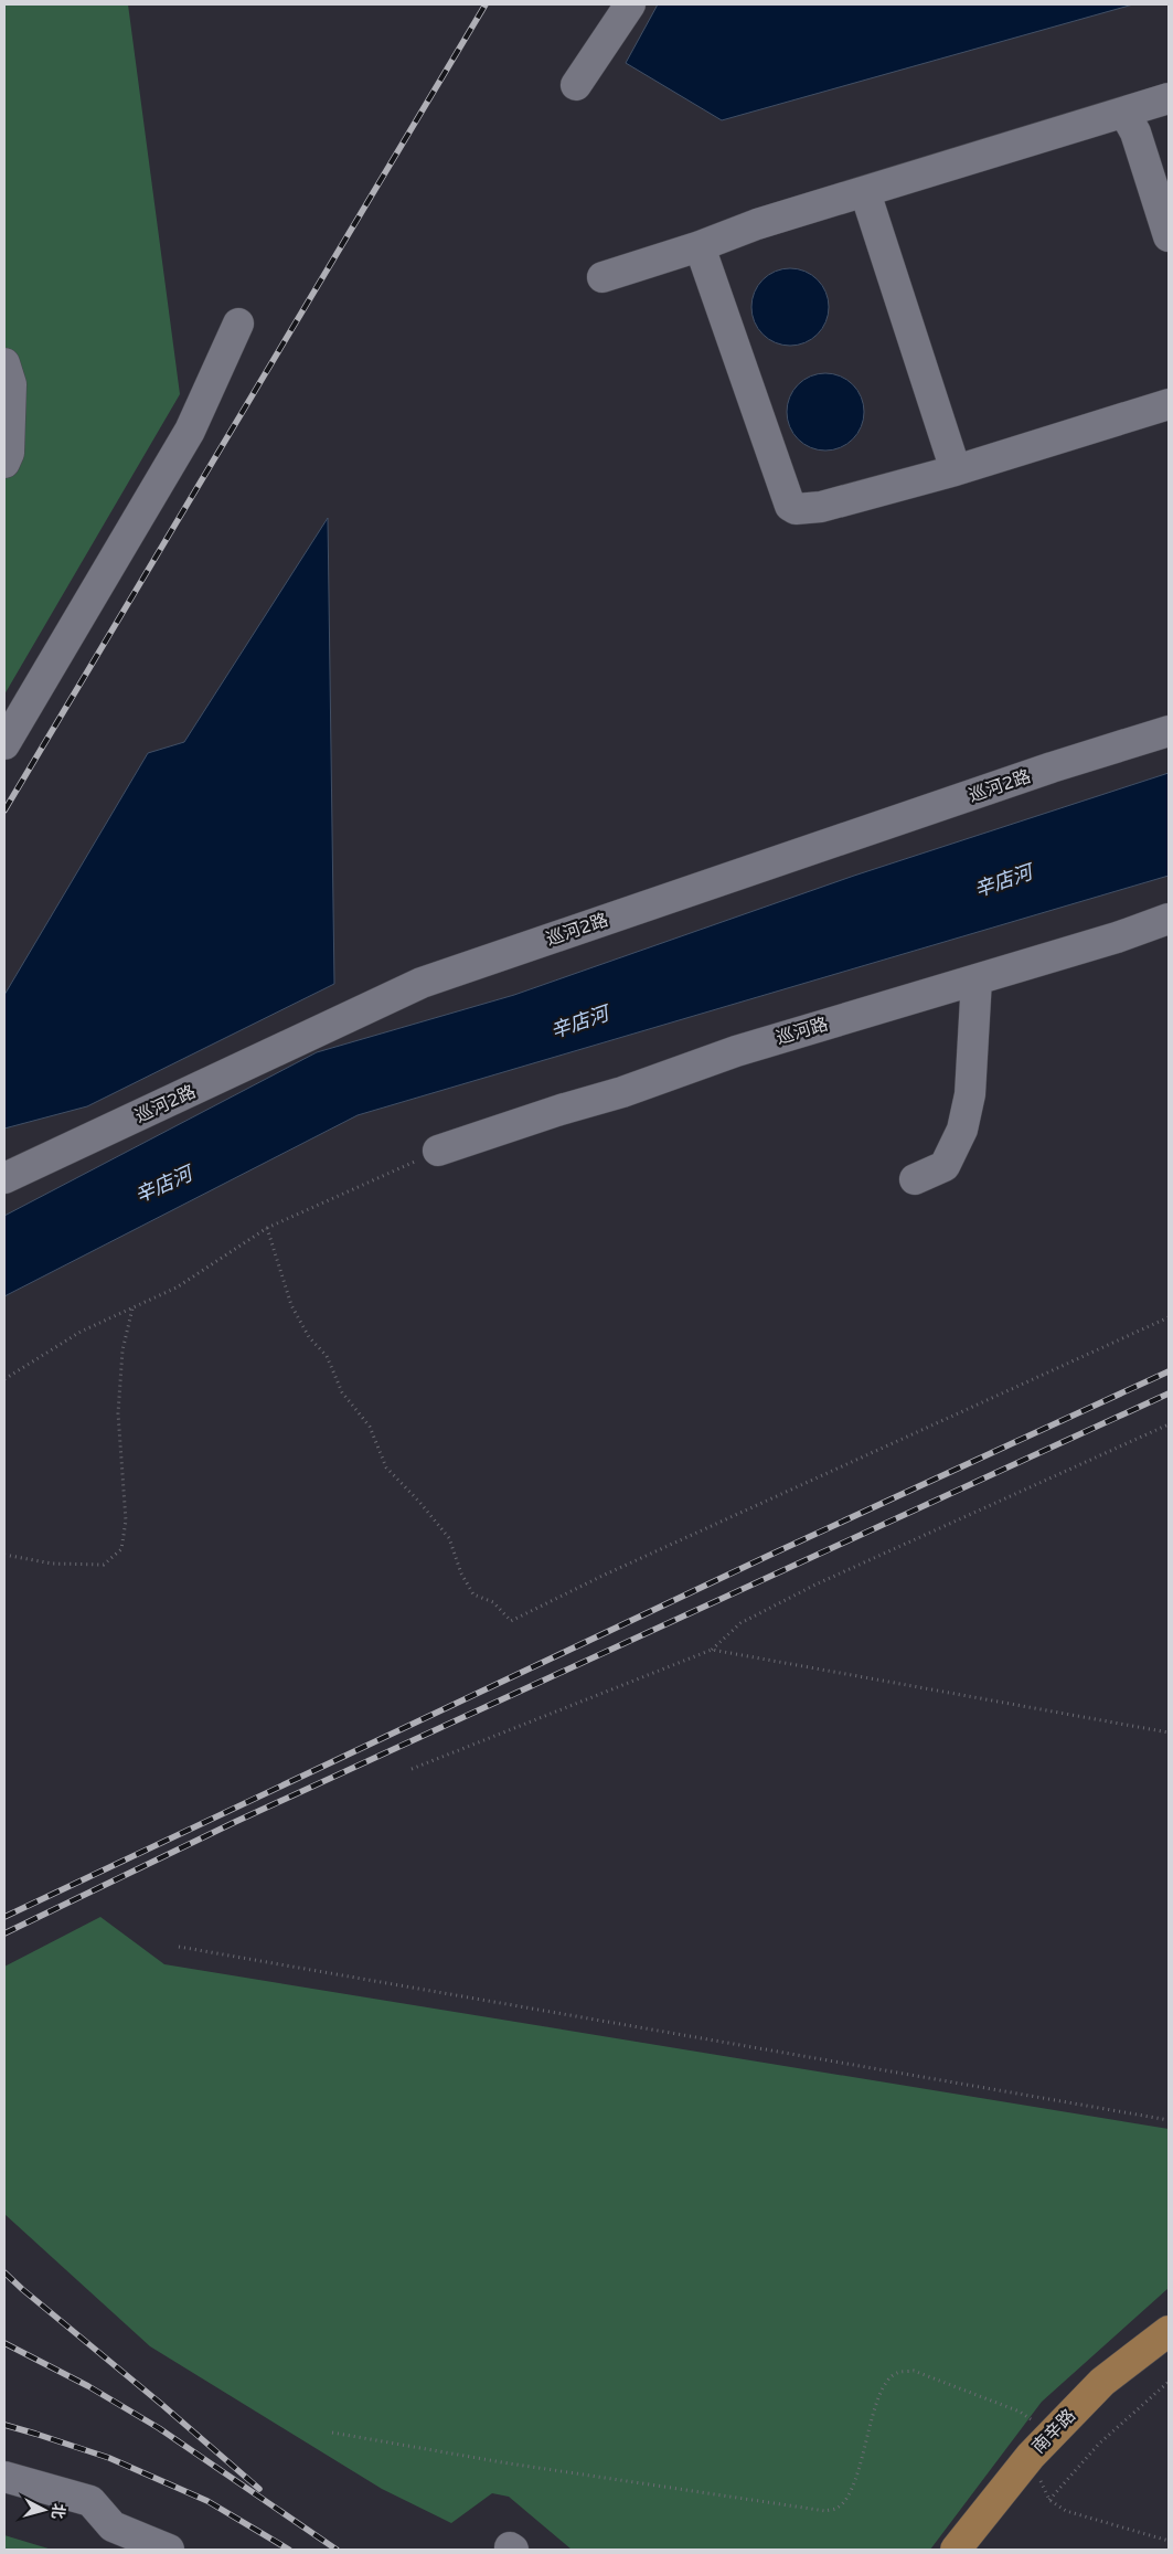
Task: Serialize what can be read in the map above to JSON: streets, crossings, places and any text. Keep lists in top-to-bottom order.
{
  "streets": {
    "main road": ["南辛路"],
    "street": ["巡河2路", "巡河路"]
  },
  "water": ["辛店河"],
  "north": "right"
}
